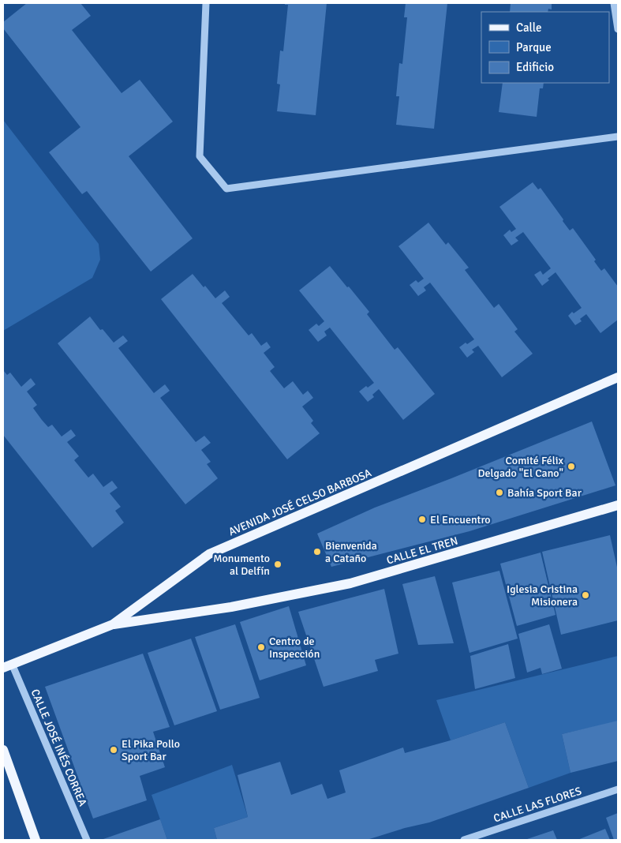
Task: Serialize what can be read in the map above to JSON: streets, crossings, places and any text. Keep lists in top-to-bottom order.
{
  "streets": {
    "main road": ["AVENIDA JOSÉ CELSO BARBOSA", "CALLE EL TREN"],
    "street": ["CALLE JOSÉ INÉS CORREA", "CALLE LAS FLORES"]
  },
  "crossings": [
    ["AVENIDA JOSÉ CELSO BARBOSA", "CALLE EL TREN"],
    ["AVENIDA JOSÉ CELSO BARBOSA", "CALLE JOSÉ INÉS CORREA"]
  ],
  "places": [
    "Comité Félix Delgado \"El Cano\"",
    "Bahía Sport Bar",
    "El Encuentro",
    "Bienvenida a Cataño",
    "Monumento al Delfín",
    "Iglesia Cristina Misionera",
    "Centro de Inspección",
    "El Pika Pollo Sport Bar"
  ],
  "legend": ["Calle", "Parque", "Edificio"]
}
